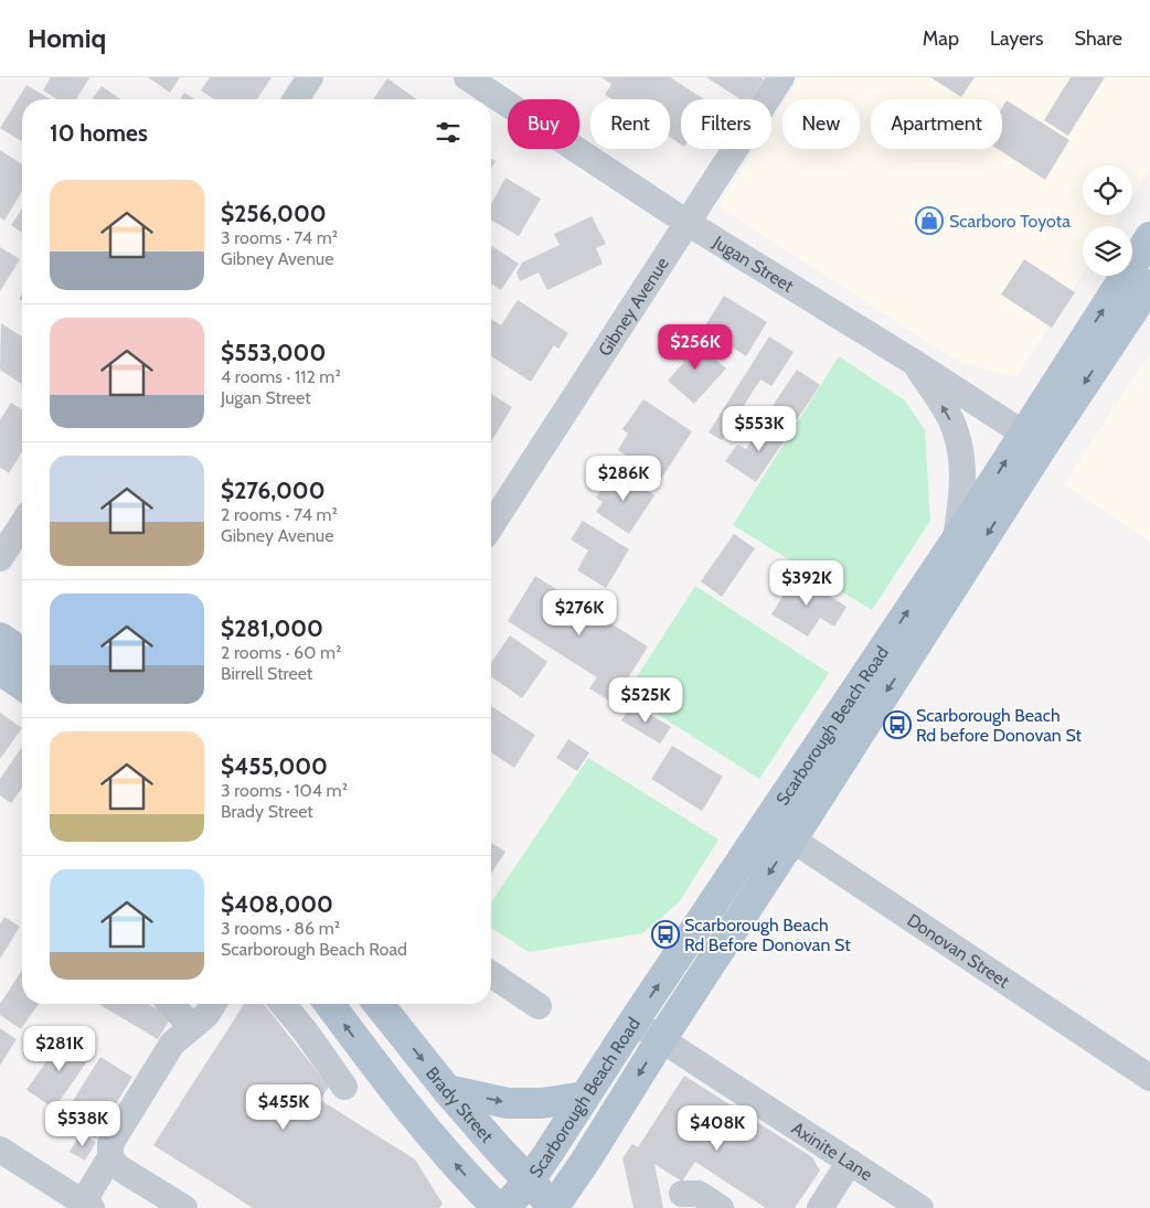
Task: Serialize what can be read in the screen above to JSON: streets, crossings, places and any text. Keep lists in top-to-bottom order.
{
  "streets": {
    "main road": ["Scarborough Beach Road", "Brady Street"],
    "street": [
      "Jugan Street",
      "Gibney Avenue",
      "Donovan Street",
      "Axinite Lane"
    ]
  },
  "crossings": [
    ["Jugan Street", "Gibney Avenue"],
    ["Jugan Street", "Scarborough Beach Road"],
    ["Scarborough Beach Road", "Donovan Street"],
    ["Scarborough Beach Road", "Brady Street"],
    ["Scarborough Beach Road", "Axinite Lane"]
  ],
  "places": {
    "shop": ["Scarboro Toyota"],
    "bus stop": ["Scarborough Beach Rd before Donovan St", "Scarborough Beach Rd Before Donovan St"]
  },
  "page": {
    "header": "Homiq",
    "nav": ["Map", "Layers", "Share"],
    "chip": [
      "Buy",
      "Rent",
      "Filters",
      "New",
      "Apartment"
    ],
    "heading": "10 homes",
    "list": [
      {
        "name": "$256,000",
        "note": "3 rooms · 74 m² · Gibney Avenue"
      },
      {
        "name": "$553,000",
        "note": "4 rooms · 112 m² · Jugan Street"
      },
      {
        "name": "$276,000",
        "note": "2 rooms · 74 m² · Gibney Avenue"
      },
      {
        "name": "$281,000",
        "note": "2 rooms · 60 m² · Birrell Street"
      },
      {
        "name": "$455,000",
        "note": "3 rooms · 104 m² · Brady Street"
      },
      {
        "name": "$408,000",
        "note": "3 rooms · 86 m² · Scarborough Beach Road"
      }
    ],
    "price": [
      "$256K",
      "$553K",
      "$286K",
      "$392K",
      "$276K",
      "$525K",
      "$281K",
      "$455K",
      "$538K",
      "$408K"
    ]
  }
}
